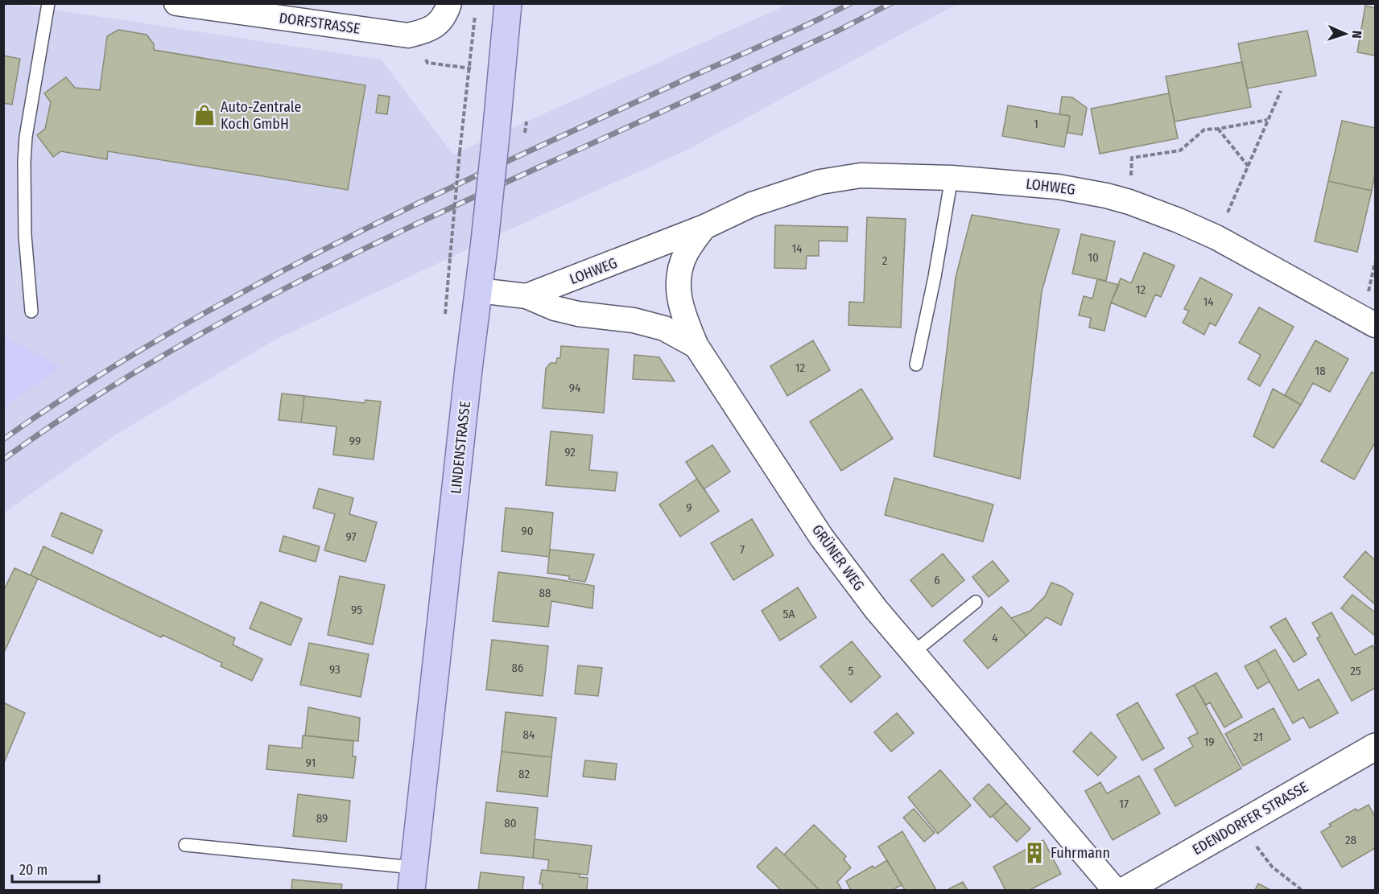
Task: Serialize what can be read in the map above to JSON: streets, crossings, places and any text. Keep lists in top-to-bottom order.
{
  "streets": {
    "main road": ["LINDENSTRASSE"],
    "street": [
      "DORFSTRASSE",
      "LOHWEG",
      "GRÜNER WEG",
      "EDENDORFER STRASSE"
    ]
  },
  "crossings": [
    ["LOHWEG", "LINDENSTRASSE"],
    ["LOHWEG", "GRÜNER WEG"]
  ],
  "places": {
    "shop": ["Auto-Zentrale Koch GmbH"],
    "building": ["Fuhrmann"]
  },
  "house_numbers": [
    "1",
    "14",
    "10",
    "2",
    "12",
    "14",
    "12",
    "18",
    "94",
    "99",
    "92",
    "9",
    "90",
    "97",
    "7",
    "6",
    "88",
    "95",
    "5A",
    "4",
    "86",
    "93",
    "5",
    "25",
    "84",
    "21",
    "19",
    "91",
    "82",
    "17",
    "89",
    "80",
    "28"
  ],
  "scale_bar": "20 m",
  "north": "right"
}
